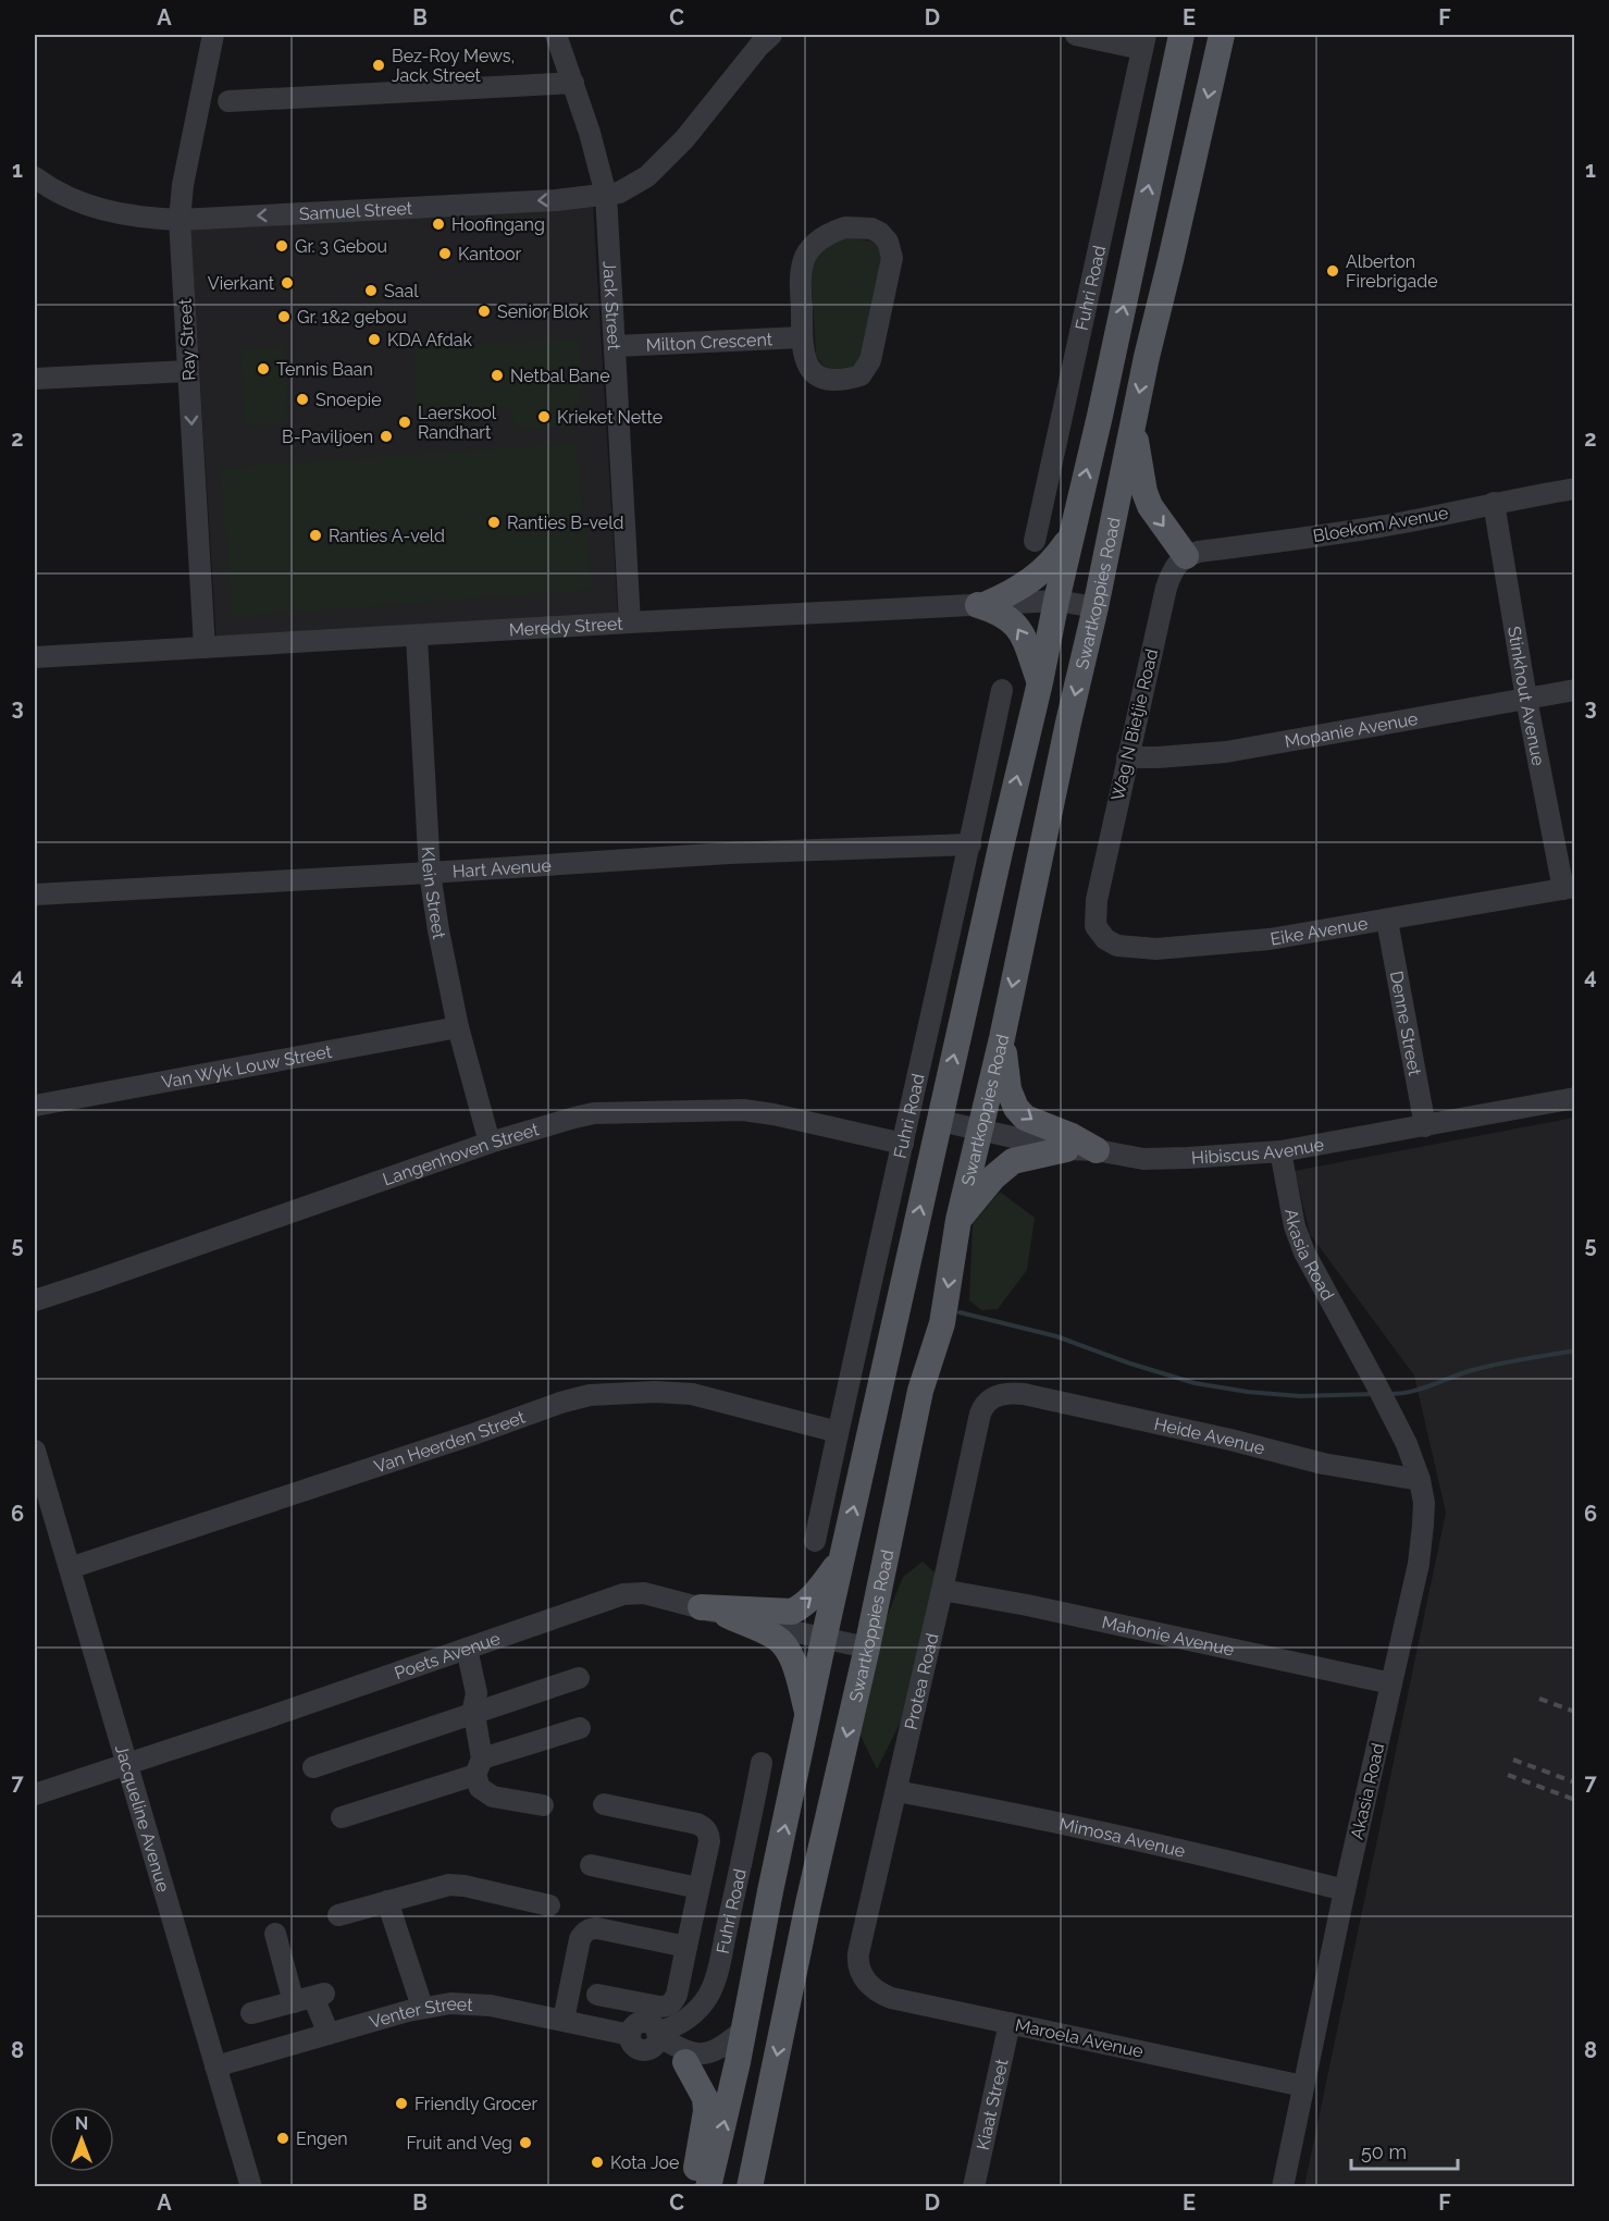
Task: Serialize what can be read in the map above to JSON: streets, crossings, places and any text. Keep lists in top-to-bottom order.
{
  "streets": {
    "main road": ["Swartkoppies Road"],
    "street": [
      "Samuel Street",
      "Fuhri Road",
      "Jack Street",
      "Ray Street",
      "Milton Crescent",
      "Bloekom Avenue",
      "Meredy Street",
      "Stinkhout Avenue",
      "Wag N Bietjie Road",
      "Mopanie Avenue",
      "Hart Avenue",
      "Klein Street",
      "Eike Avenue",
      "Denne Street",
      "Van Wyk Louw Street",
      "Hibiscus Avenue",
      "Langenhoven Street",
      "Akasia Road",
      "Heide Avenue",
      "Van Heerden Street",
      "Mahonie Avenue",
      "Poets Avenue",
      "Protea Road",
      "Jacqueline Avenue",
      "Mimosa Avenue",
      "Venter Street",
      "Maroela Avenue",
      "Kiaat Street"
    ]
  },
  "crossings": [
    ["Samuel Street", "Jack Street"],
    ["Samuel Street", "Ray Street"],
    ["Fuhri Road", "Hart Avenue"],
    ["Fuhri Road", "Langenhoven Street"],
    ["Fuhri Road", "Van Heerden Street"],
    ["Fuhri Road", "Venter Street"],
    ["Jack Street", "Milton Crescent"],
    ["Jack Street", "Meredy Street"],
    ["Ray Street", "Meredy Street"],
    ["Bloekom Avenue", "Stinkhout Avenue"],
    ["Bloekom Avenue", "Wag N Bietjie Road"],
    ["Swartkoppies Road", "Meredy Street"],
    ["Swartkoppies Road", "Hibiscus Avenue"],
    ["Swartkoppies Road", "Poets Avenue"],
    ["Meredy Street", "Klein Street"],
    ["Stinkhout Avenue", "Mopanie Avenue"],
    ["Stinkhout Avenue", "Eike Avenue"],
    ["Wag N Bietjie Road", "Mopanie Avenue"],
    ["Wag N Bietjie Road", "Eike Avenue"],
    ["Hart Avenue", "Klein Street"],
    ["Klein Street", "Van Wyk Louw Street"],
    ["Klein Street", "Langenhoven Street"],
    ["Eike Avenue", "Denne Street"],
    ["Denne Street", "Hibiscus Avenue"],
    ["Hibiscus Avenue", "Akasia Road"],
    ["Akasia Road", "Heide Avenue"],
    ["Akasia Road", "Mahonie Avenue"],
    ["Akasia Road", "Mimosa Avenue"],
    ["Akasia Road", "Maroela Avenue"],
    ["Heide Avenue", "Protea Road"],
    ["Van Heerden Street", "Jacqueline Avenue"],
    ["Mahonie Avenue", "Protea Road"],
    ["Poets Avenue", "Jacqueline Avenue"],
    ["Protea Road", "Mimosa Avenue"],
    ["Protea Road", "Maroela Avenue"],
    ["Jacqueline Avenue", "Venter Street"],
    ["Maroela Avenue", "Kiaat Street"]
  ],
  "one_way": ["Ray Street"],
  "places": [
    "Bez-Roy Mews, Jack Street",
    "Hoofingang",
    "Gr. 3 Gebou",
    "Kantoor",
    "Alberton Firebrigade",
    "Vierkant",
    "Saal",
    "Senior Blok",
    "Gr. 1&2 gebou",
    "KDA Afdak",
    "Tennis Baan",
    "Netbal Bane",
    "Snoepie",
    "Krieket Nette",
    "Laerskool Randhart",
    "B-Paviljoen",
    "Ranties B-veld",
    "Ranties A-veld",
    "Friendly Grocer",
    "Engen",
    "Fruit and Veg",
    "Kota Joe"
  ],
  "scale_bar": "50 m",
  "north": "top",
  "grid": {
    "columns": [
      "A",
      "B",
      "C",
      "D",
      "E",
      "F"
    ],
    "rows": [
      "1",
      "2",
      "3",
      "4",
      "5",
      "6",
      "7",
      "8"
    ]
  }
}
